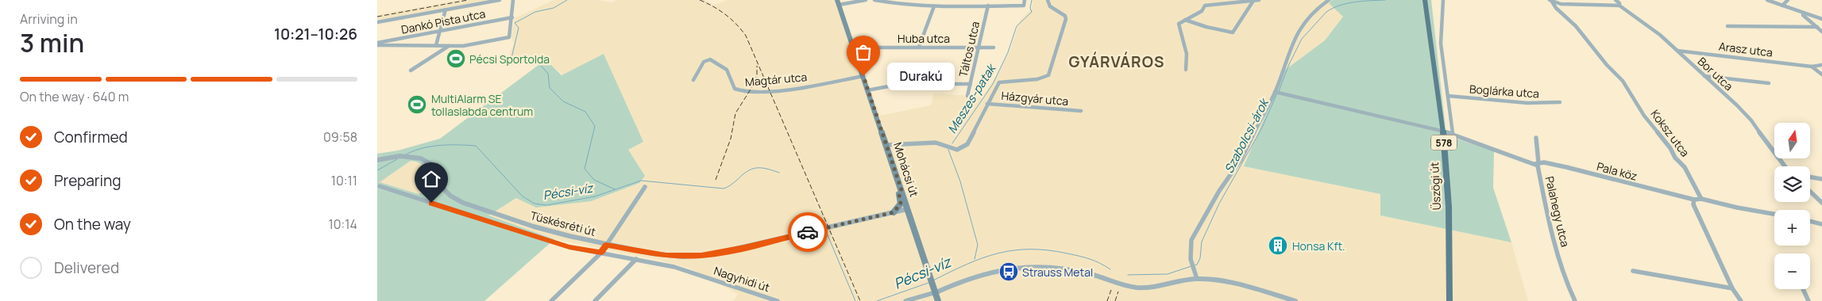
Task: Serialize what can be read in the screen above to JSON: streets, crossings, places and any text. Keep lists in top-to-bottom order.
{
  "streets": {
    "main road": ["578", "Mohácsi út", "Üszögi út"],
    "street": [
      "Dankó Pista utca",
      "Huba utca",
      "Táltos utca",
      "Arasz utca",
      "Bor utca",
      "Magtár utca",
      "Boglárka utca",
      "Házgyár utca",
      "Koksz utca",
      "Pala köz",
      "Palahegy utca",
      "Tüskésréti út",
      "Nagyhidi út"
    ]
  },
  "crossings": [
    ["Huba utca", "Táltos utca"],
    ["Huba utca", "Mohácsi út"],
    ["Arasz utca", "Bor utca"],
    ["Bor utca", "Koksz utca"],
    ["Magtár utca", "Mohácsi út"],
    ["Mohácsi út", "Tüskésréti út"],
    ["Pala köz", "Palahegy utca"],
    ["Üszögi út", "Palahegy utca"]
  ],
  "districts": ["GYÁRVÁROS"],
  "water": ["Meszes-patak", "Szabolcsi-árok", "Pécsi-víz"],
  "places": {
    "sports": ["Pécsi Sportolda", "MultiAlarm SE tollaslabda centrum"],
    "other": ["Durakú"],
    "building": ["Honsa Kft."],
    "bus stop": ["Strauss Metal"]
  },
  "north": "top",
  "page": {
    "heading": ["3 min", "Arriving in", "10:21–10:26"],
    "bubble": "Durakú",
    "bar": "On the way · 640 m",
    "list": [
      ["Confirmed", "09:58"],
      ["Preparing", "10:11"],
      ["On the way", "10:14"],
      "Delivered"
    ],
    "map_buttons": ["+", "−"]
  }
}
